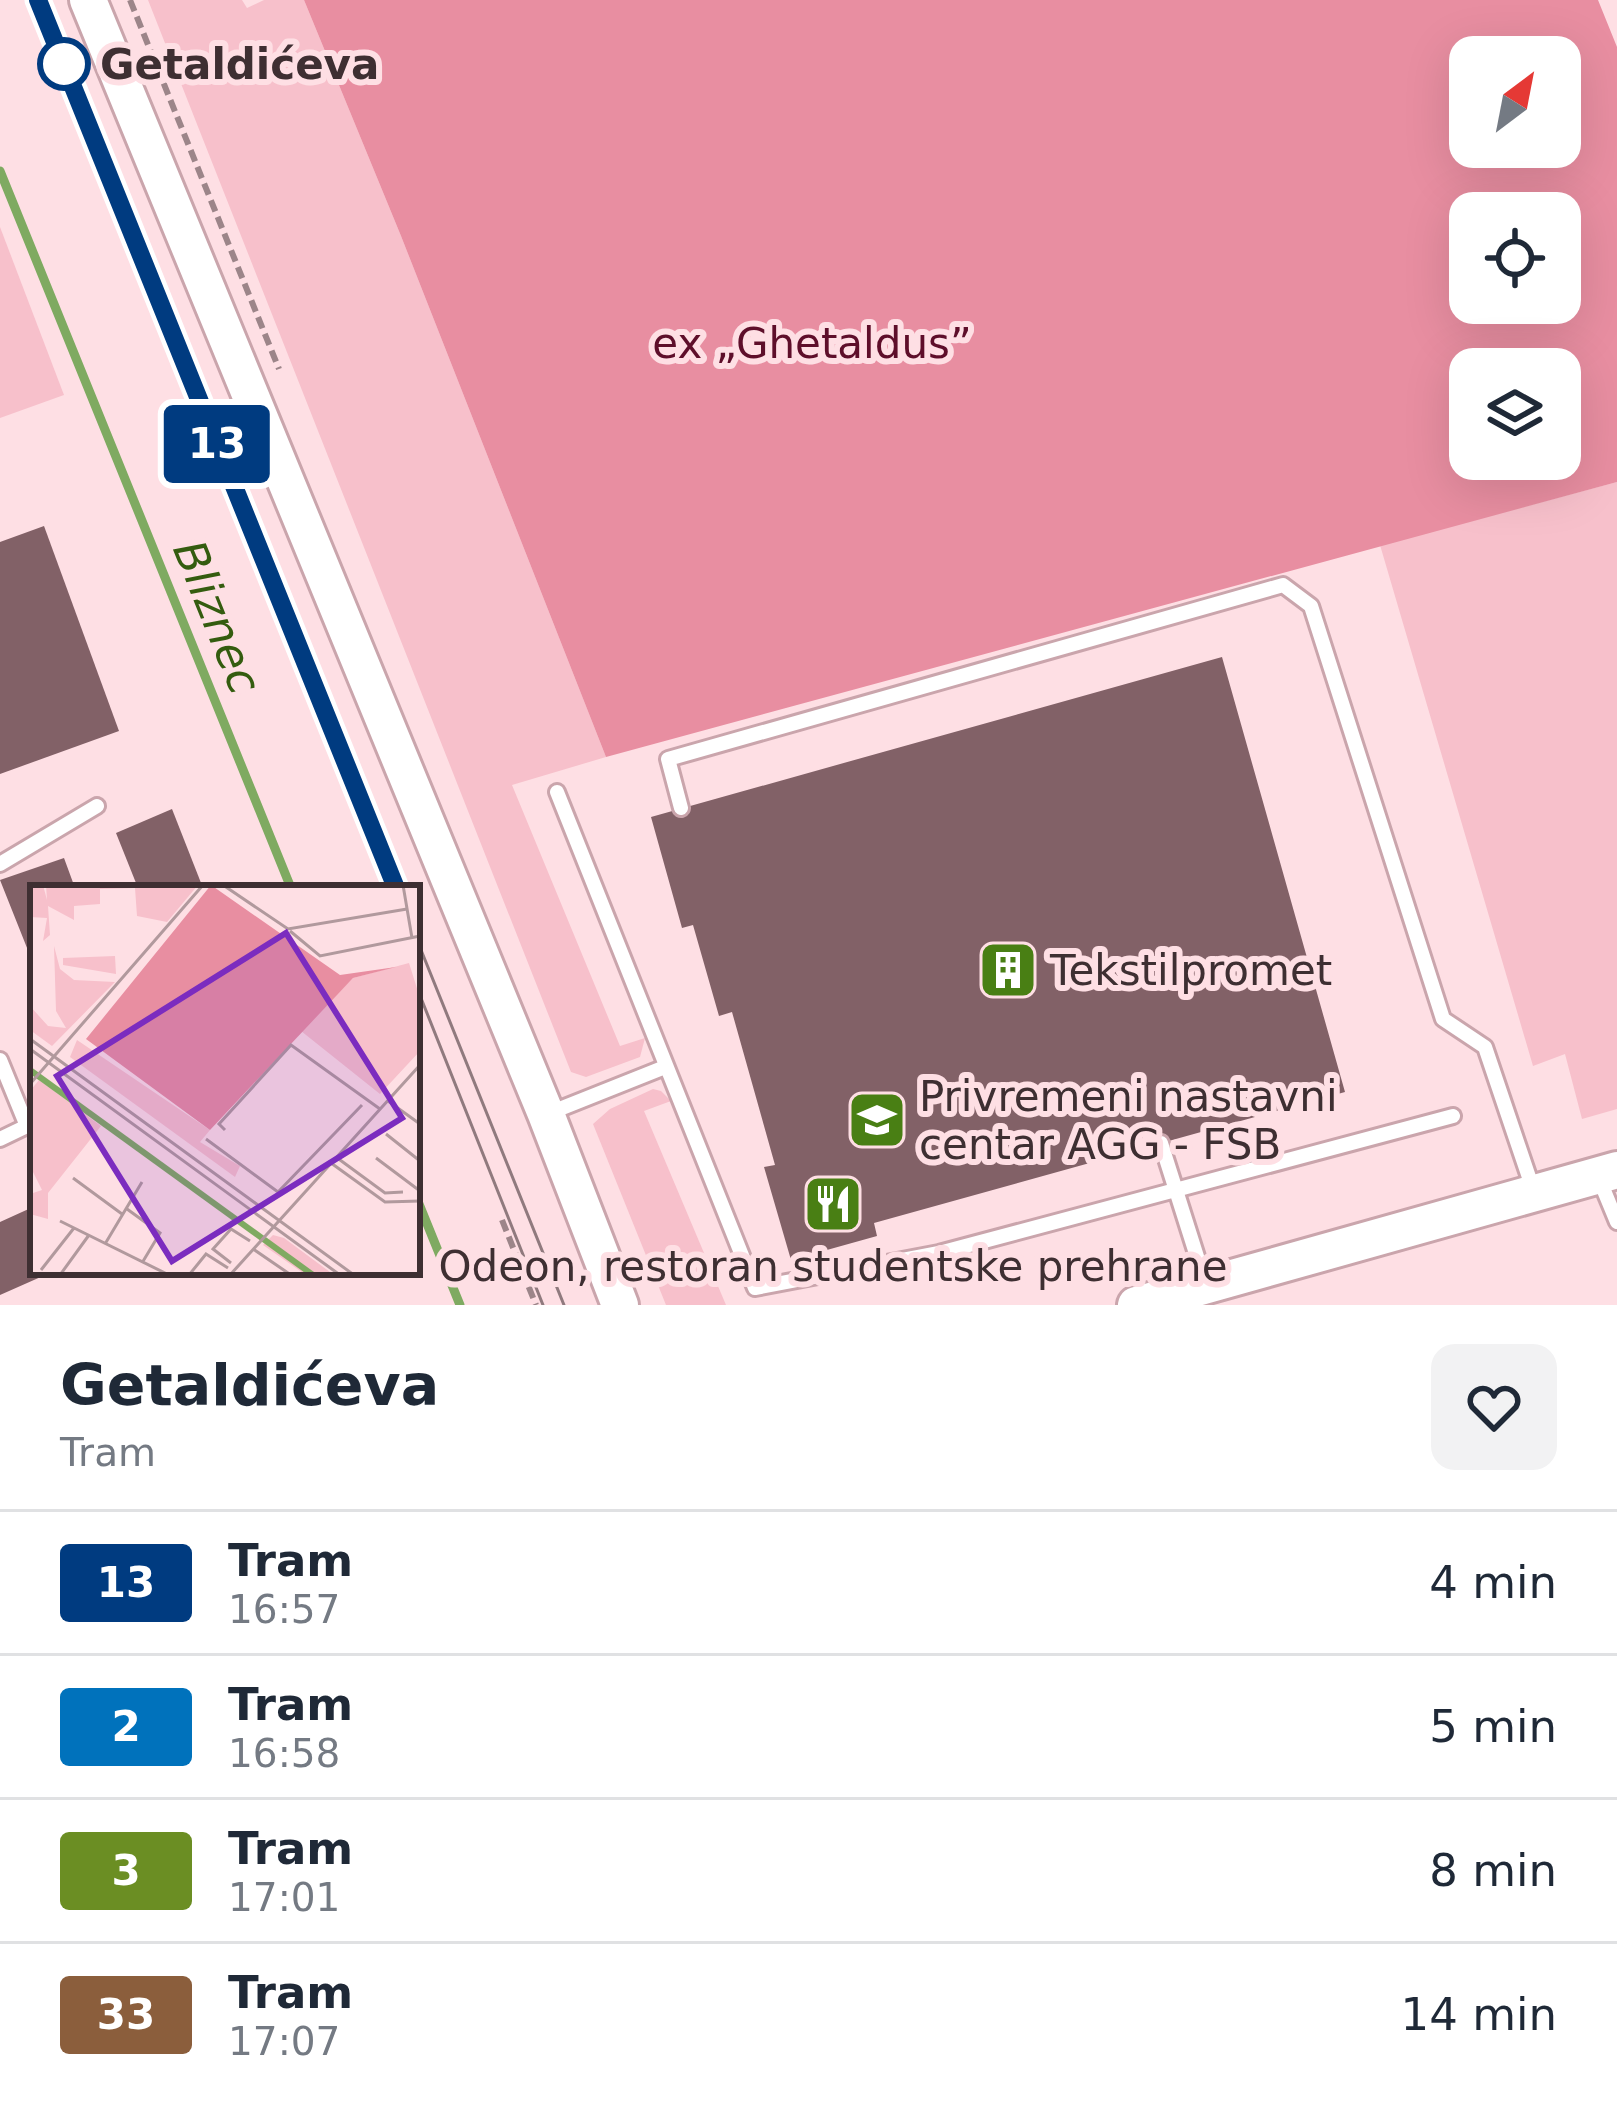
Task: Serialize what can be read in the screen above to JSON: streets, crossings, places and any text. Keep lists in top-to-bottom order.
{
  "water": ["Bliznec"],
  "parks": ["ex „Ghetaldus”"],
  "places": {
    "other": ["Getaldićeva"],
    "building": ["Tekstilpromet"],
    "school or university": ["Privremeni nastavni centar AGG - FSB"],
    "restaurant": ["Odeon, restoran studentske prehrane"]
  },
  "lines": ["tram line 13"],
  "north": "top right",
  "page": {
    "on_map": "13",
    "heading": ["Getaldićeva", "Tram"],
    "list": [
      {
        "mark": "13",
        "name": "Tram",
        "note": "16:57",
        "value": "4 min"
      },
      {
        "mark": "2",
        "name": "Tram",
        "note": "16:58",
        "value": "5 min"
      },
      {
        "mark": "3",
        "name": "Tram",
        "note": "17:01",
        "value": "8 min"
      },
      {
        "mark": "33",
        "name": "Tram",
        "note": "17:07",
        "value": "14 min"
      }
    ]
  }
}
